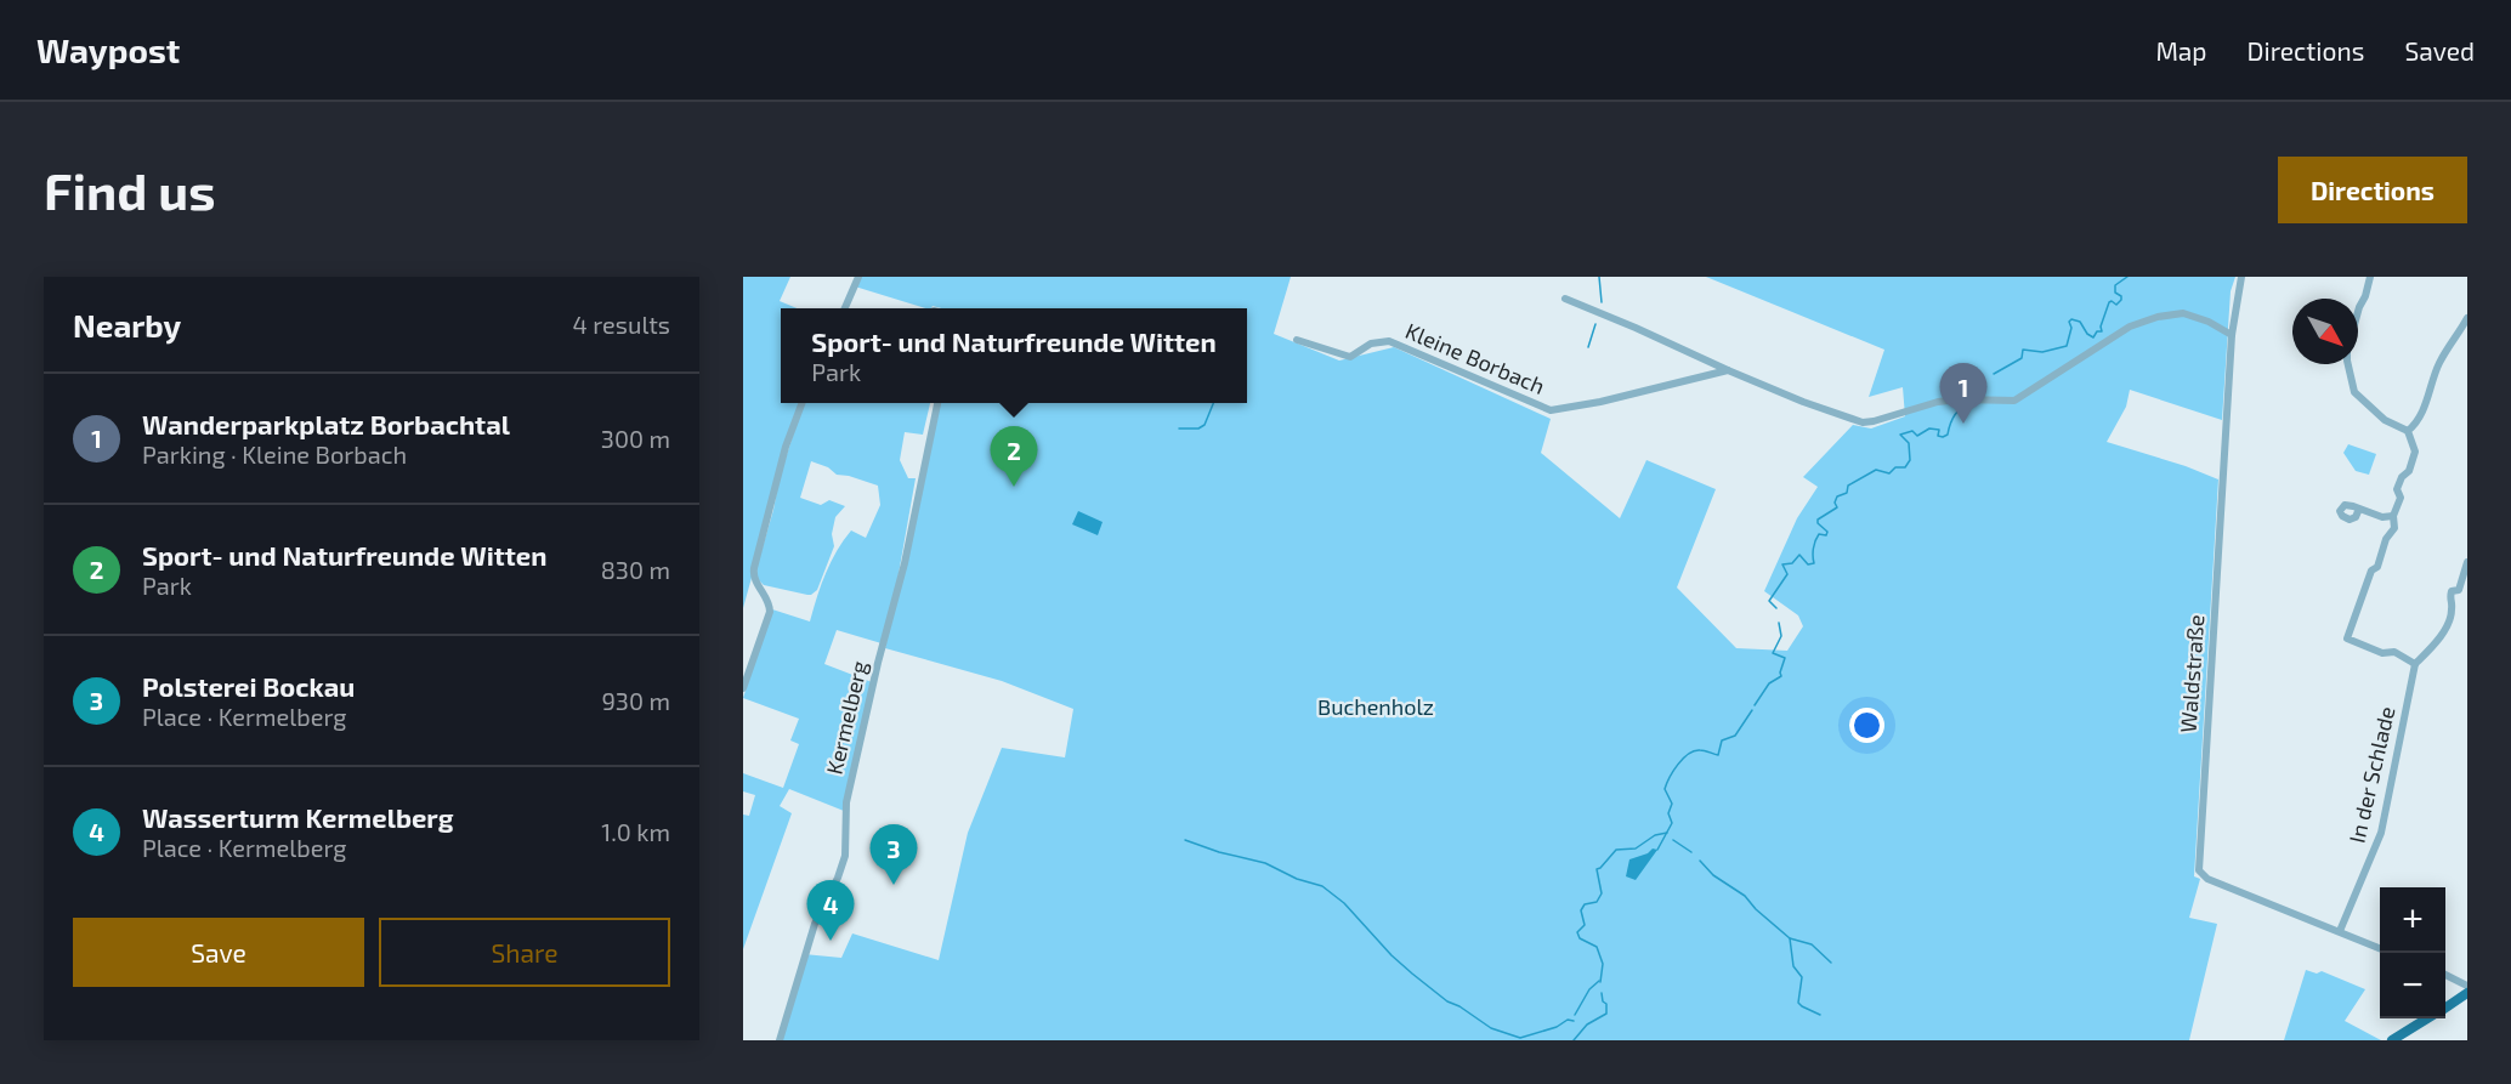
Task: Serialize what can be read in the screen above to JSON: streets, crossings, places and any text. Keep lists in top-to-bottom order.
{
  "streets": {
    "street": [
      "Kleine Borbach",
      "Waldstraße",
      "Kermelberg",
      "In der Schlade"
    ]
  },
  "crossings": [
    ["Waldstraße", "In der Schlade"]
  ],
  "parks": ["Buchenholz"],
  "north": "bottom right",
  "page": {
    "header": "Waypost",
    "nav": ["Map", "Directions", "Saved"],
    "buttons": [
      "Directions",
      ["Save", "Share"]
    ],
    "title": "Find us",
    "heading": ["Nearby", "4 results"],
    "popup": ["Sport- und Naturfreunde Witten", "Park"],
    "pins": [
      "1",
      "2",
      "3",
      "4"
    ],
    "list": [
      {
        "mark": "1",
        "name": "Wanderparkplatz Borbachtal",
        "note": "Parking · Kleine Borbach",
        "value": "300 m"
      },
      {
        "mark": "2",
        "name": "Sport- und Naturfreunde Witten",
        "note": "Park",
        "value": "830 m"
      },
      {
        "mark": "3",
        "name": "Polsterei Bockau",
        "note": "Place · Kermelberg",
        "value": "930 m"
      },
      {
        "mark": "4",
        "name": "Wasserturm Kermelberg",
        "note": "Place · Kermelberg",
        "value": "1.0 km"
      }
    ],
    "map_buttons": ["+", "−"]
  }
}
